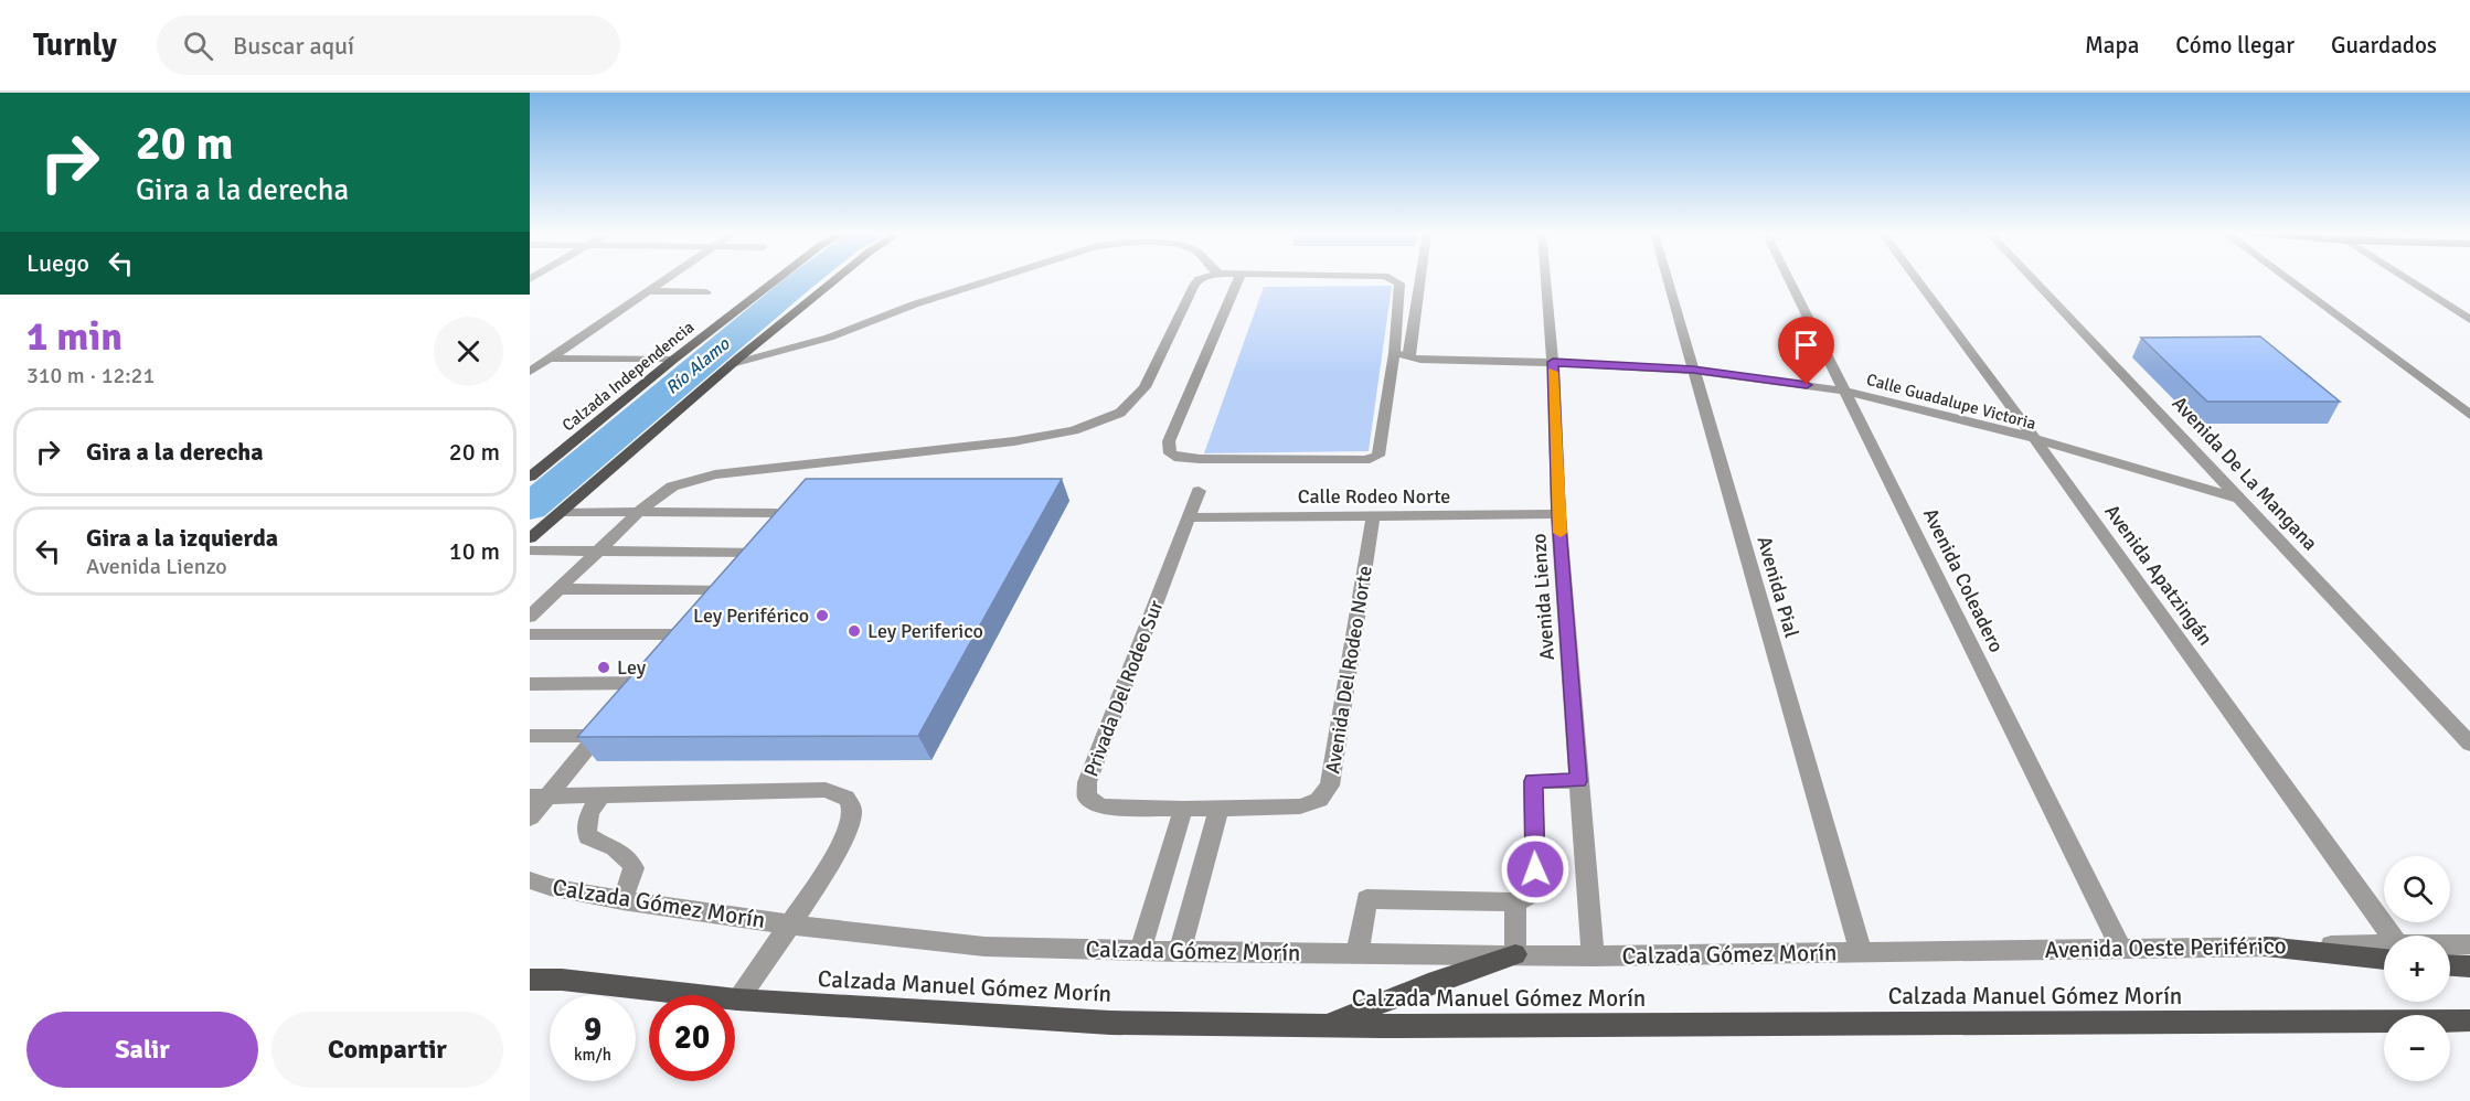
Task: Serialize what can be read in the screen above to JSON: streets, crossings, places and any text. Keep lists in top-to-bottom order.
{
  "streets": {
    "main road": ["Calzada Independencia", "Calzada Manuel Gómez Morín"],
    "street": [
      "Calle Guadalupe Victoria",
      "Avenida De La Mangana",
      "Calle Rodeo Norte",
      "Avenida Apatzingán",
      "Avenida Coleadero",
      "Avenida Pial",
      "Avenida Lienzo",
      "Avenida Del Rodeo Norte",
      "Privada Del Rodeo Sur",
      "Calzada Gómez Morín",
      "Avenida Oeste Periférico"
    ]
  },
  "crossings": [
    ["Calle Guadalupe Victoria", "Avenida De La Mangana"],
    ["Calle Guadalupe Victoria", "Avenida Apatzingán"],
    ["Calle Guadalupe Victoria", "Avenida Coleadero"],
    ["Calle Guadalupe Victoria", "Avenida Pial"],
    ["Calle Guadalupe Victoria", "Avenida Lienzo"],
    ["Calle Rodeo Norte", "Avenida Lienzo"],
    ["Calle Rodeo Norte", "Avenida Del Rodeo Norte"],
    ["Calle Rodeo Norte", "Privada Del Rodeo Sur"],
    ["Avenida Coleadero", "Avenida Oeste Periférico"],
    ["Avenida Pial", "Calzada Gómez Morín"],
    ["Avenida Pial", "Avenida Oeste Periférico"],
    ["Avenida Lienzo", "Calzada Gómez Morín"],
    ["Avenida Del Rodeo Norte", "Privada Del Rodeo Sur"],
    ["Calzada Gómez Morín", "Avenida Oeste Periférico"]
  ],
  "water": ["Río Alamo"],
  "places": ["Ley Periférico", "Ley Periferico", "Ley"],
  "page": {
    "header": "Turnly",
    "search": "Buscar aquí",
    "nav": ["Mapa", "Cómo llegar", "Guardados"],
    "turn": ["20 m", "Gira a la derecha"],
    "then": "Luego",
    "heading": ["1 min", "310 m · 12:21"],
    "list": [
      {
        "name": "Gira a la derecha",
        "value": "20 m"
      },
      {
        "name": "Gira a la izquierda",
        "note": "Avenida Lienzo",
        "value": "10 m"
      }
    ],
    "map_buttons": ["+", "−"],
    "speed": "9 km/h",
    "limit": "20",
    "buttons": ["Salir", "Compartir"]
  }
}
